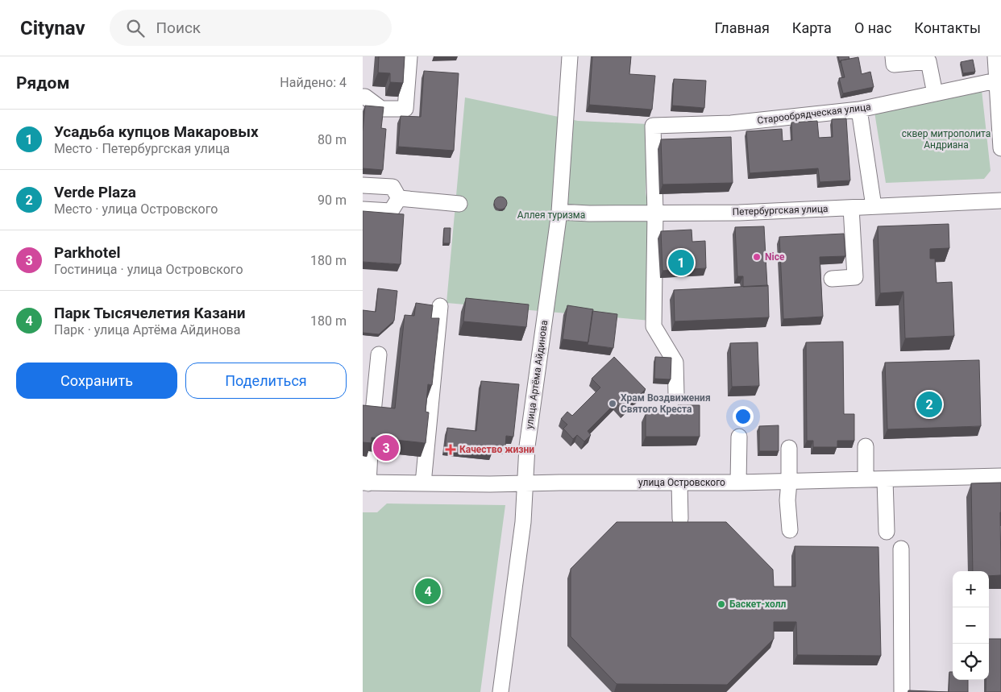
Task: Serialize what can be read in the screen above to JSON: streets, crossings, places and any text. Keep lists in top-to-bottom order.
{
  "streets": {
    "street": [
      "Старообрядческая улица",
      "Петербургская улица",
      "улица Артёма Айдинова",
      "улица Островского"
    ]
  },
  "crossings": [
    ["Старообрядческая улица", "Петербургская улица"],
    ["Петербургская улица", "улица Артёма Айдинова"],
    ["улица Артёма Айдинова", "улица Островского"]
  ],
  "parks": ["сквер митрополита Андриана", "Аллея туризма"],
  "places": {
    "other": ["Nice", "Храм Воздвижения Святого Креста", "Баскет-холл"],
    "health": ["Качество жизни"]
  },
  "page": {
    "header": "Citynav",
    "search": "Поиск",
    "nav": [
      "Главная",
      "Карта",
      "О нас",
      "Контакты"
    ],
    "heading": ["Рядом", "Найдено: 4"],
    "list": [
      {
        "mark": "1",
        "name": "Усадьба купцов Макаровых",
        "note": "Место · Петербургская улица",
        "value": "80 m"
      },
      {
        "mark": "2",
        "name": "Verde Plaza",
        "note": "Место · улица Островского",
        "value": "90 m"
      },
      {
        "mark": "3",
        "name": "Parkhotel",
        "note": "Гостиница · улица Островского",
        "value": "180 m"
      },
      {
        "mark": "4",
        "name": "Парк Тысячелетия Казани",
        "note": "Парк · улица Артёма Айдинова",
        "value": "180 m"
      }
    ],
    "pins": [
      "1",
      "2",
      "3",
      "4"
    ],
    "buttons": ["Сохранить", "Поделиться"],
    "map_buttons": ["+", "−"]
  }
}
